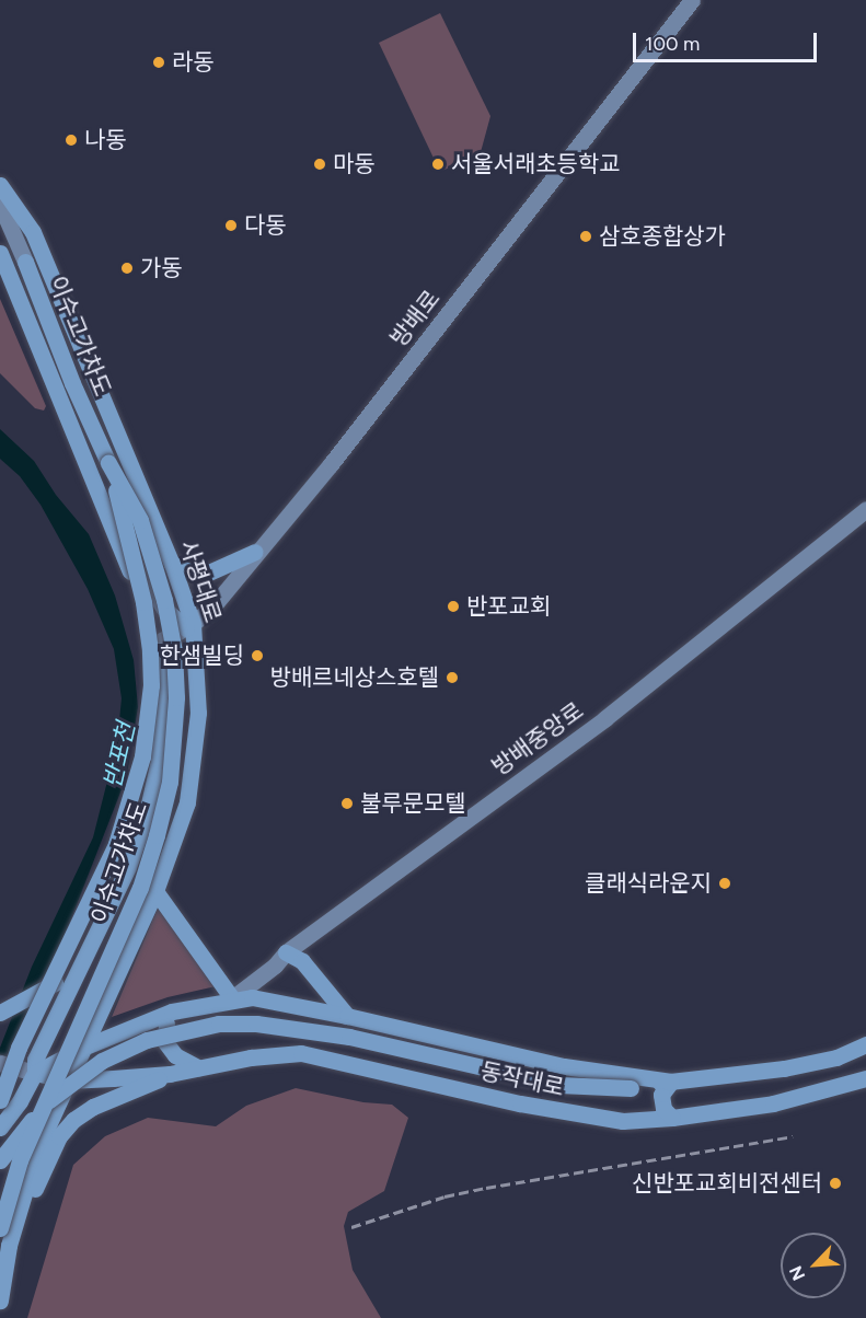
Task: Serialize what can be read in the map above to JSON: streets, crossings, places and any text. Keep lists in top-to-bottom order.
{
  "streets": {
    "main road": ["이수고가차도", "사평대로", "동작대로"],
    "street": ["방배로", "방배중앙로"]
  },
  "crossings": [
    ["방배로", "사평대로"],
    ["사평대로", "동작대로"],
    ["방배중앙로", "동작대로"]
  ],
  "water": ["반포천"],
  "places": [
    "라동",
    "나동",
    "마동",
    "서울서래초등학교",
    "다동",
    "삼호종합상가",
    "가동",
    "반포교회",
    "한샘빌딩",
    "방배르네상스호텔",
    "불루문모텔",
    "클래식라운지",
    "신반포교회비전센터"
  ],
  "scale_bar": "100 m",
  "north": "bottom left"
}
